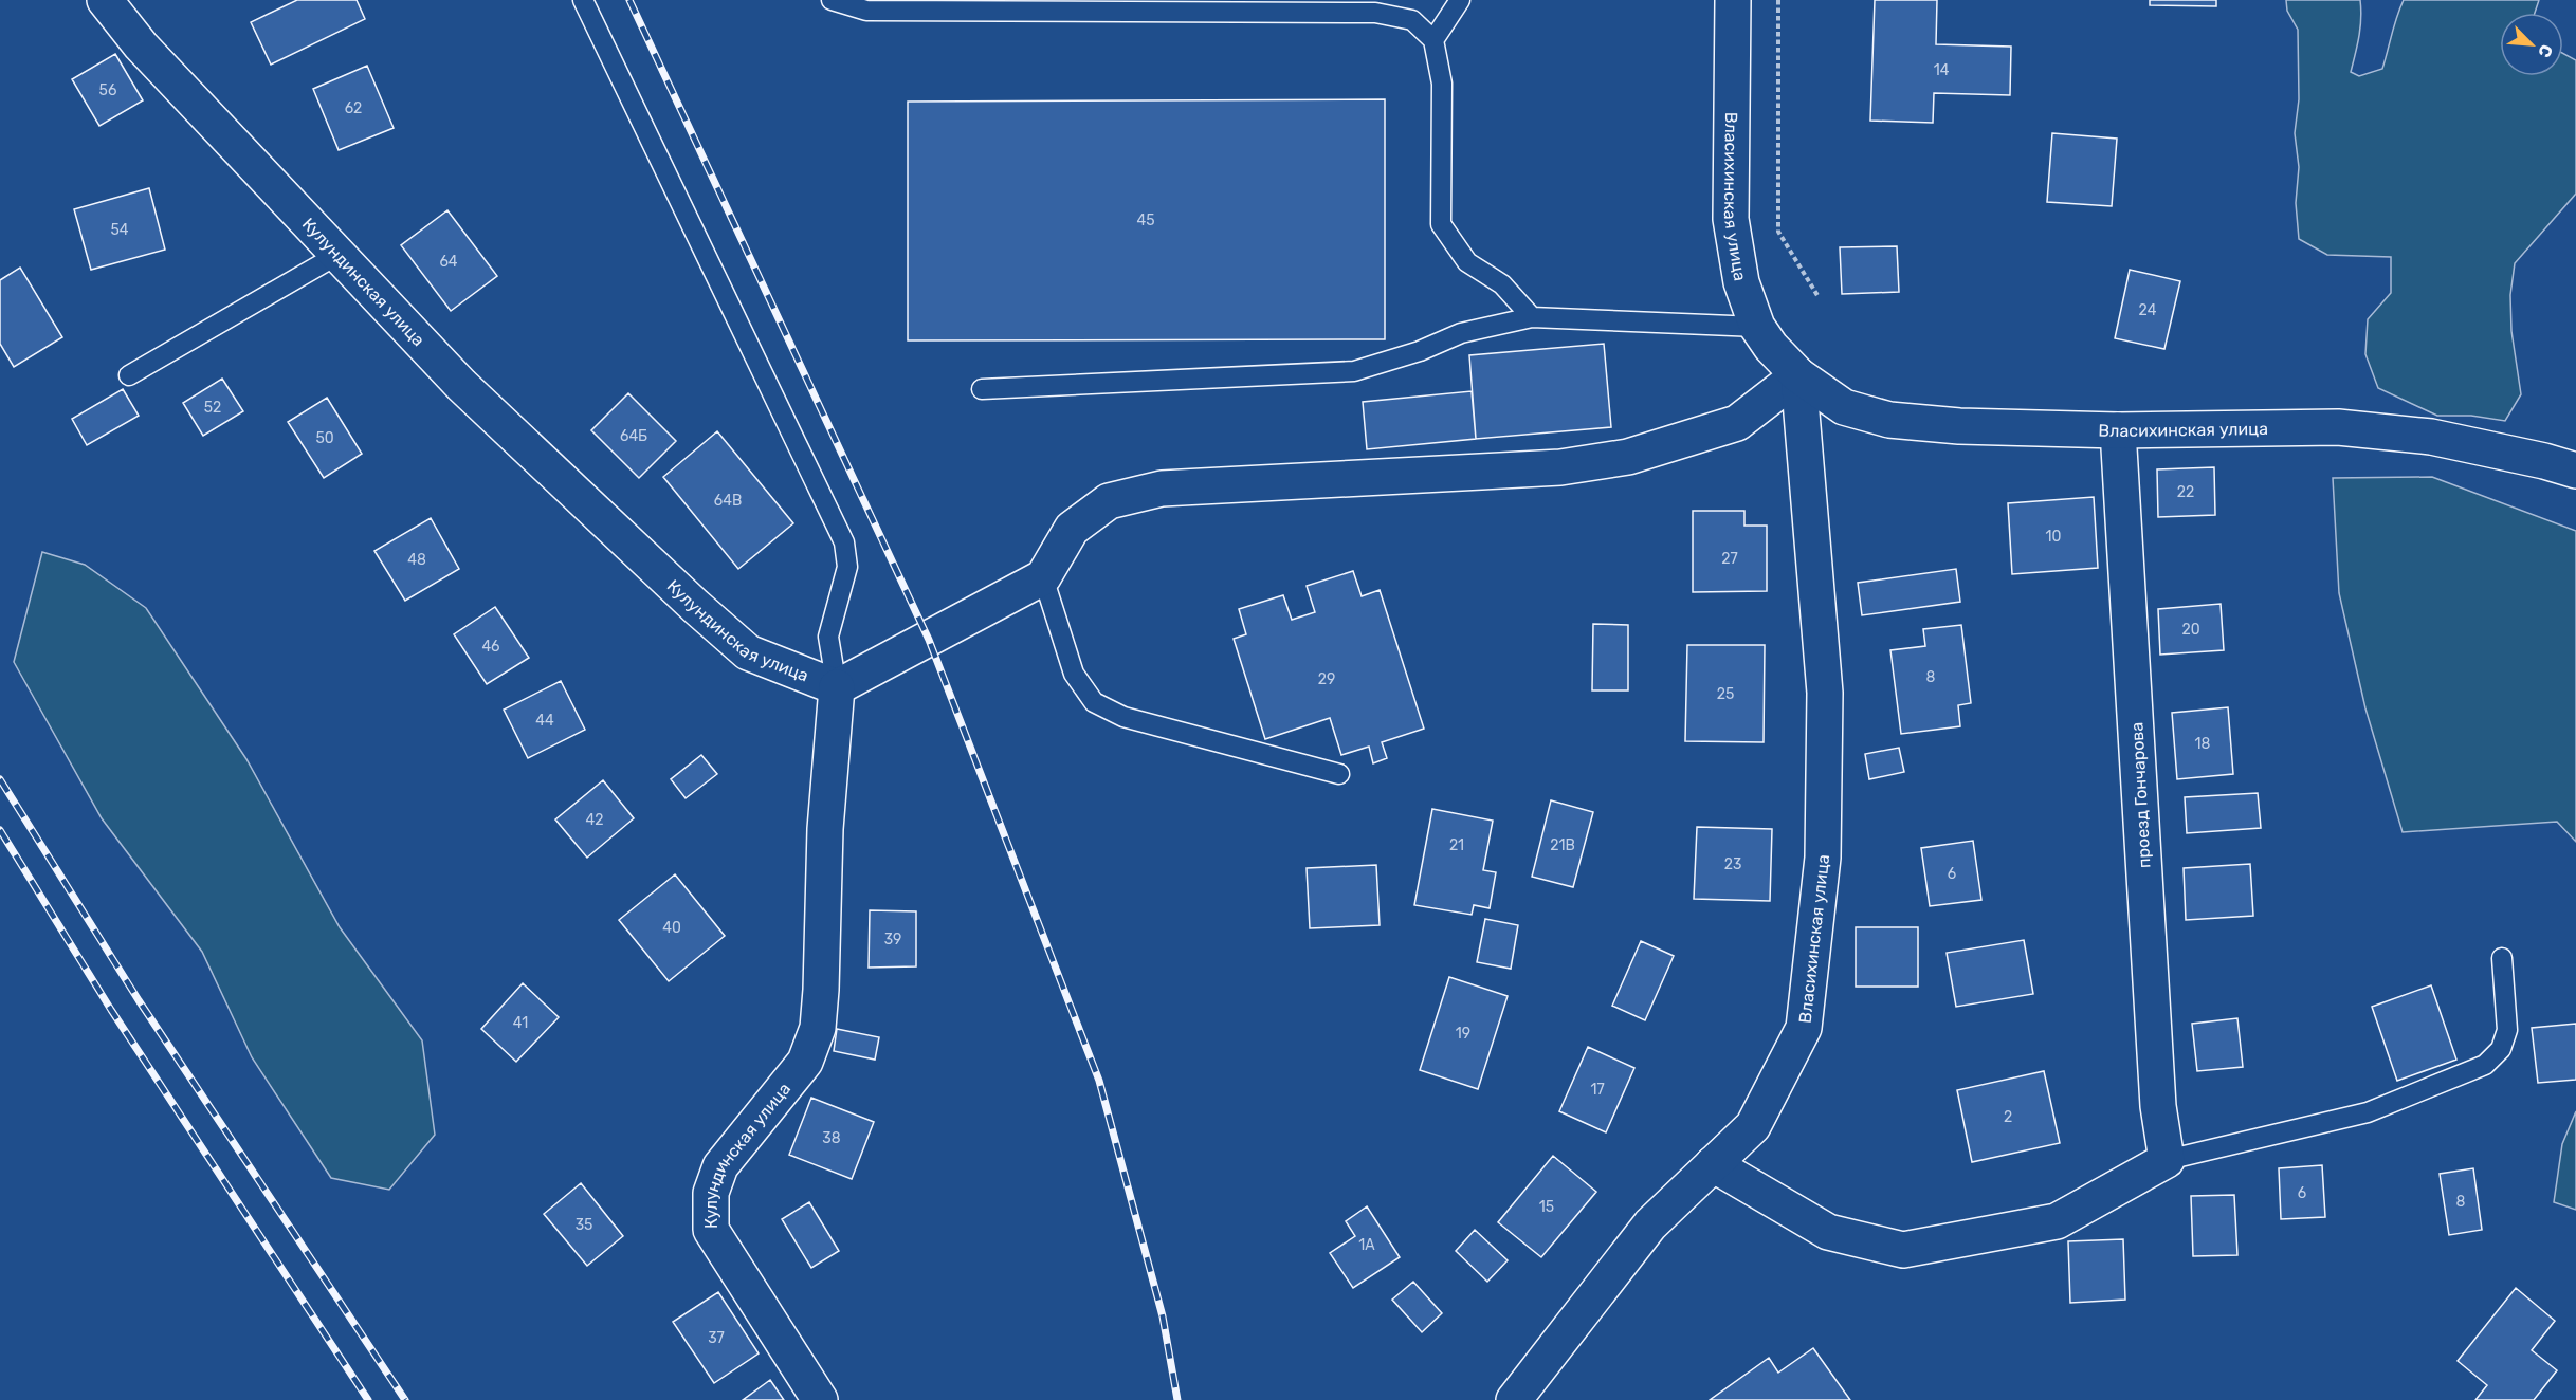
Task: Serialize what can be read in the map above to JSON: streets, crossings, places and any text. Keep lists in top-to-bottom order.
{
  "streets": {
    "street": ["Власихинская улица", "Кулундинская улица", "проезд Гончарова"]
  },
  "crossings": [
    ["Власихинская улица", "проезд Гончарова"]
  ],
  "house_numbers": [
    "14",
    "56",
    "62",
    "45",
    "54",
    "64",
    "24",
    "52",
    "64Б",
    "50",
    "22",
    "64В",
    "10",
    "27",
    "48",
    "20",
    "46",
    "8",
    "29",
    "25",
    "44",
    "18",
    "42",
    "21",
    "21В",
    "23",
    "6",
    "40",
    "39",
    "41",
    "19",
    "17",
    "2",
    "38",
    "6",
    "8",
    "15",
    "35",
    "1А",
    "37"
  ],
  "north": "bottom right"
}
